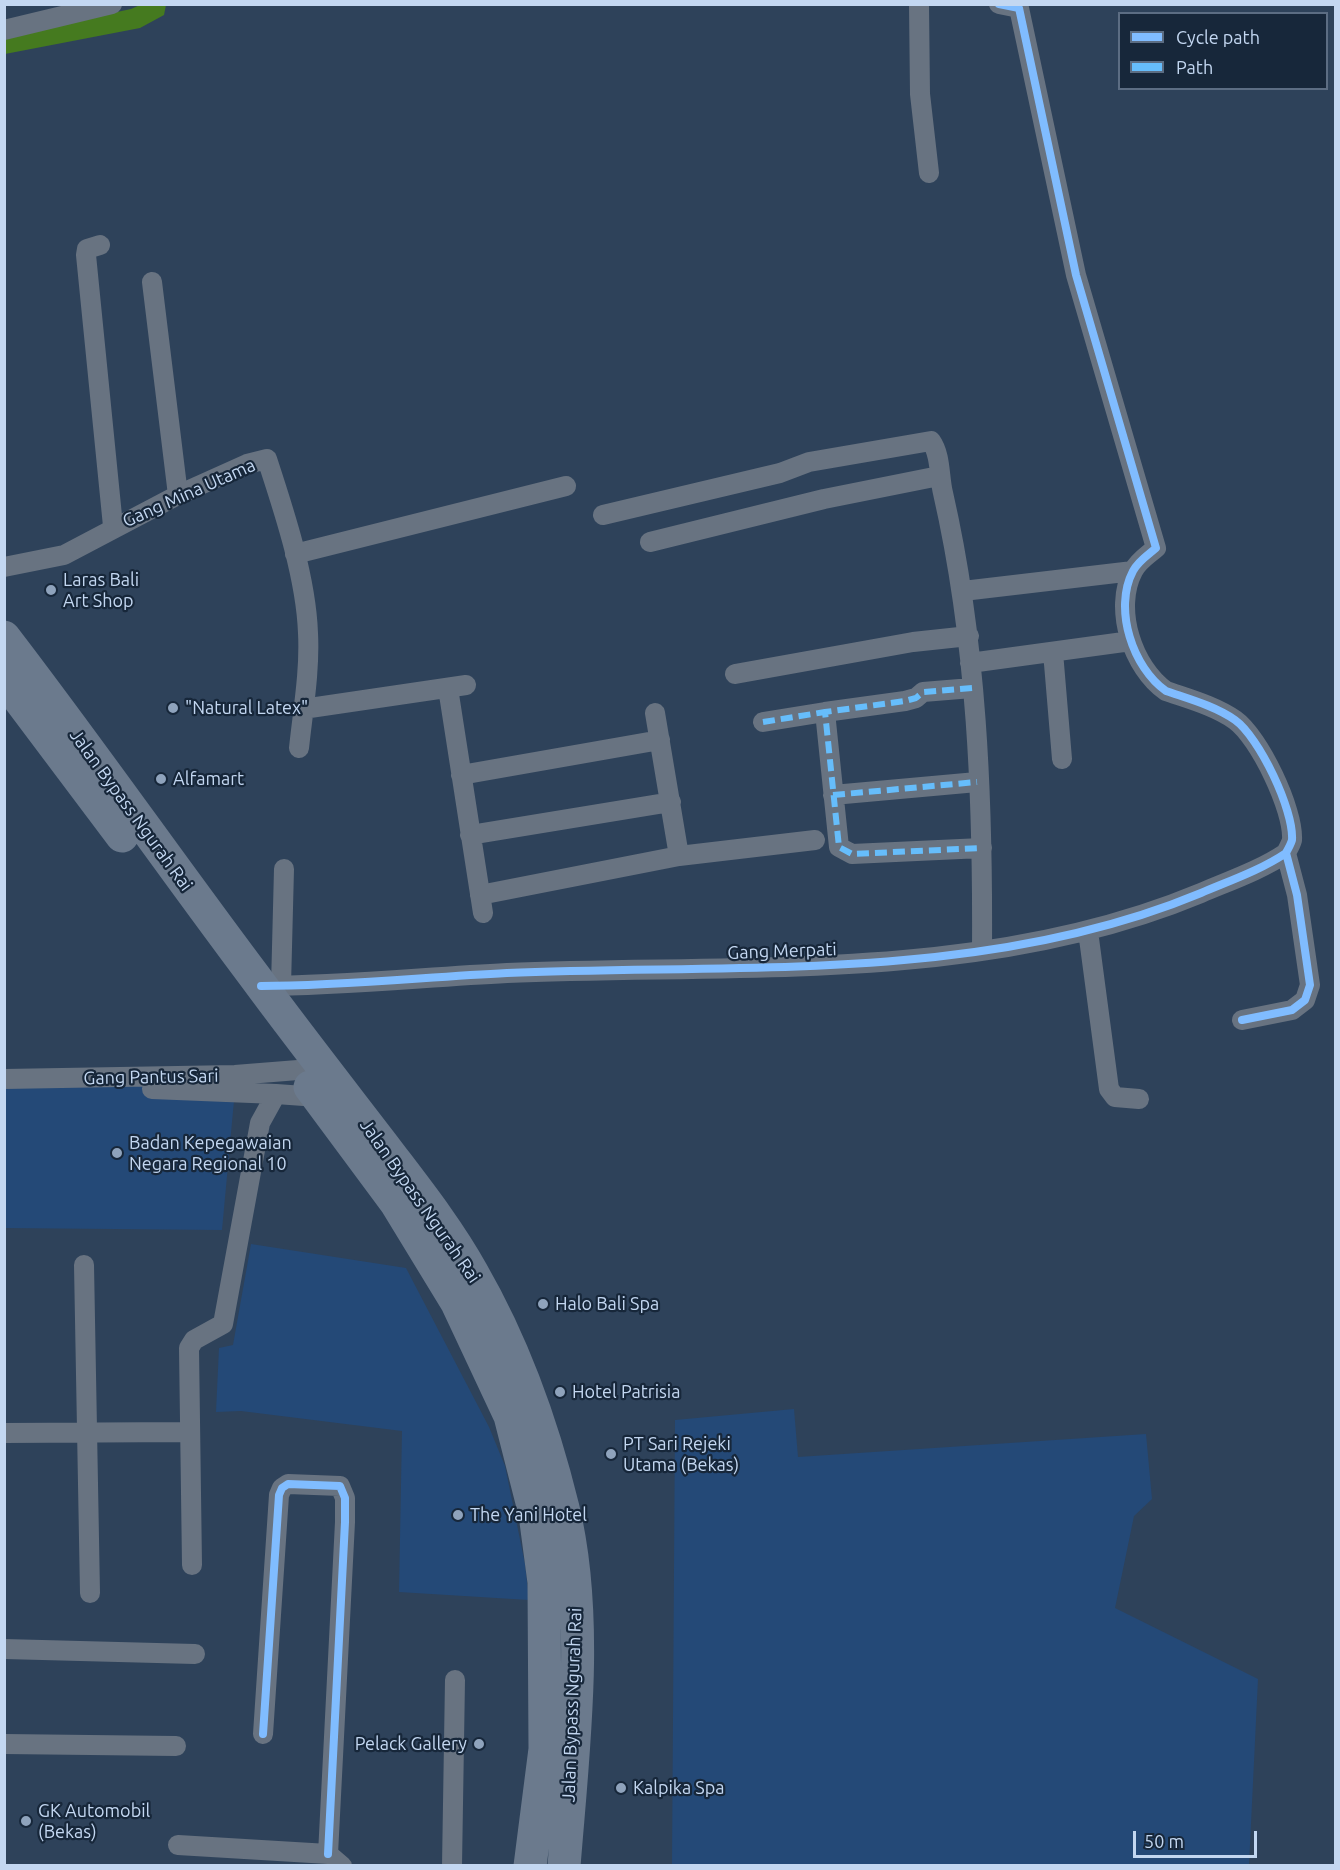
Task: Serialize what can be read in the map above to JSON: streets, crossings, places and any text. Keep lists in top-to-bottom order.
{
  "streets": {
    "highway": ["Jalan Bypass Ngurah Rai"],
    "street": ["Gang Mina Utama", "Gang Merpati", "Gang Pantus Sari"]
  },
  "crossings": [
    ["Jalan Bypass Ngurah Rai", "Gang Merpati"],
    ["Jalan Bypass Ngurah Rai", "Gang Pantus Sari"]
  ],
  "places": [
    "Laras Bali Art Shop",
    "\"Natural Latex\"",
    "Alfamart",
    "Badan Kepegawaian Negara Regional 10",
    "Halo Bali Spa",
    "Hotel Patrisia",
    "PT Sari Rejeki Utama (Bekas)",
    "The Yani Hotel",
    "Pelack Gallery",
    "Kalpika Spa",
    "GK Automobil (Bekas)"
  ],
  "legend": ["Cycle path", "Path"],
  "scale_bar": "50 m"
}
